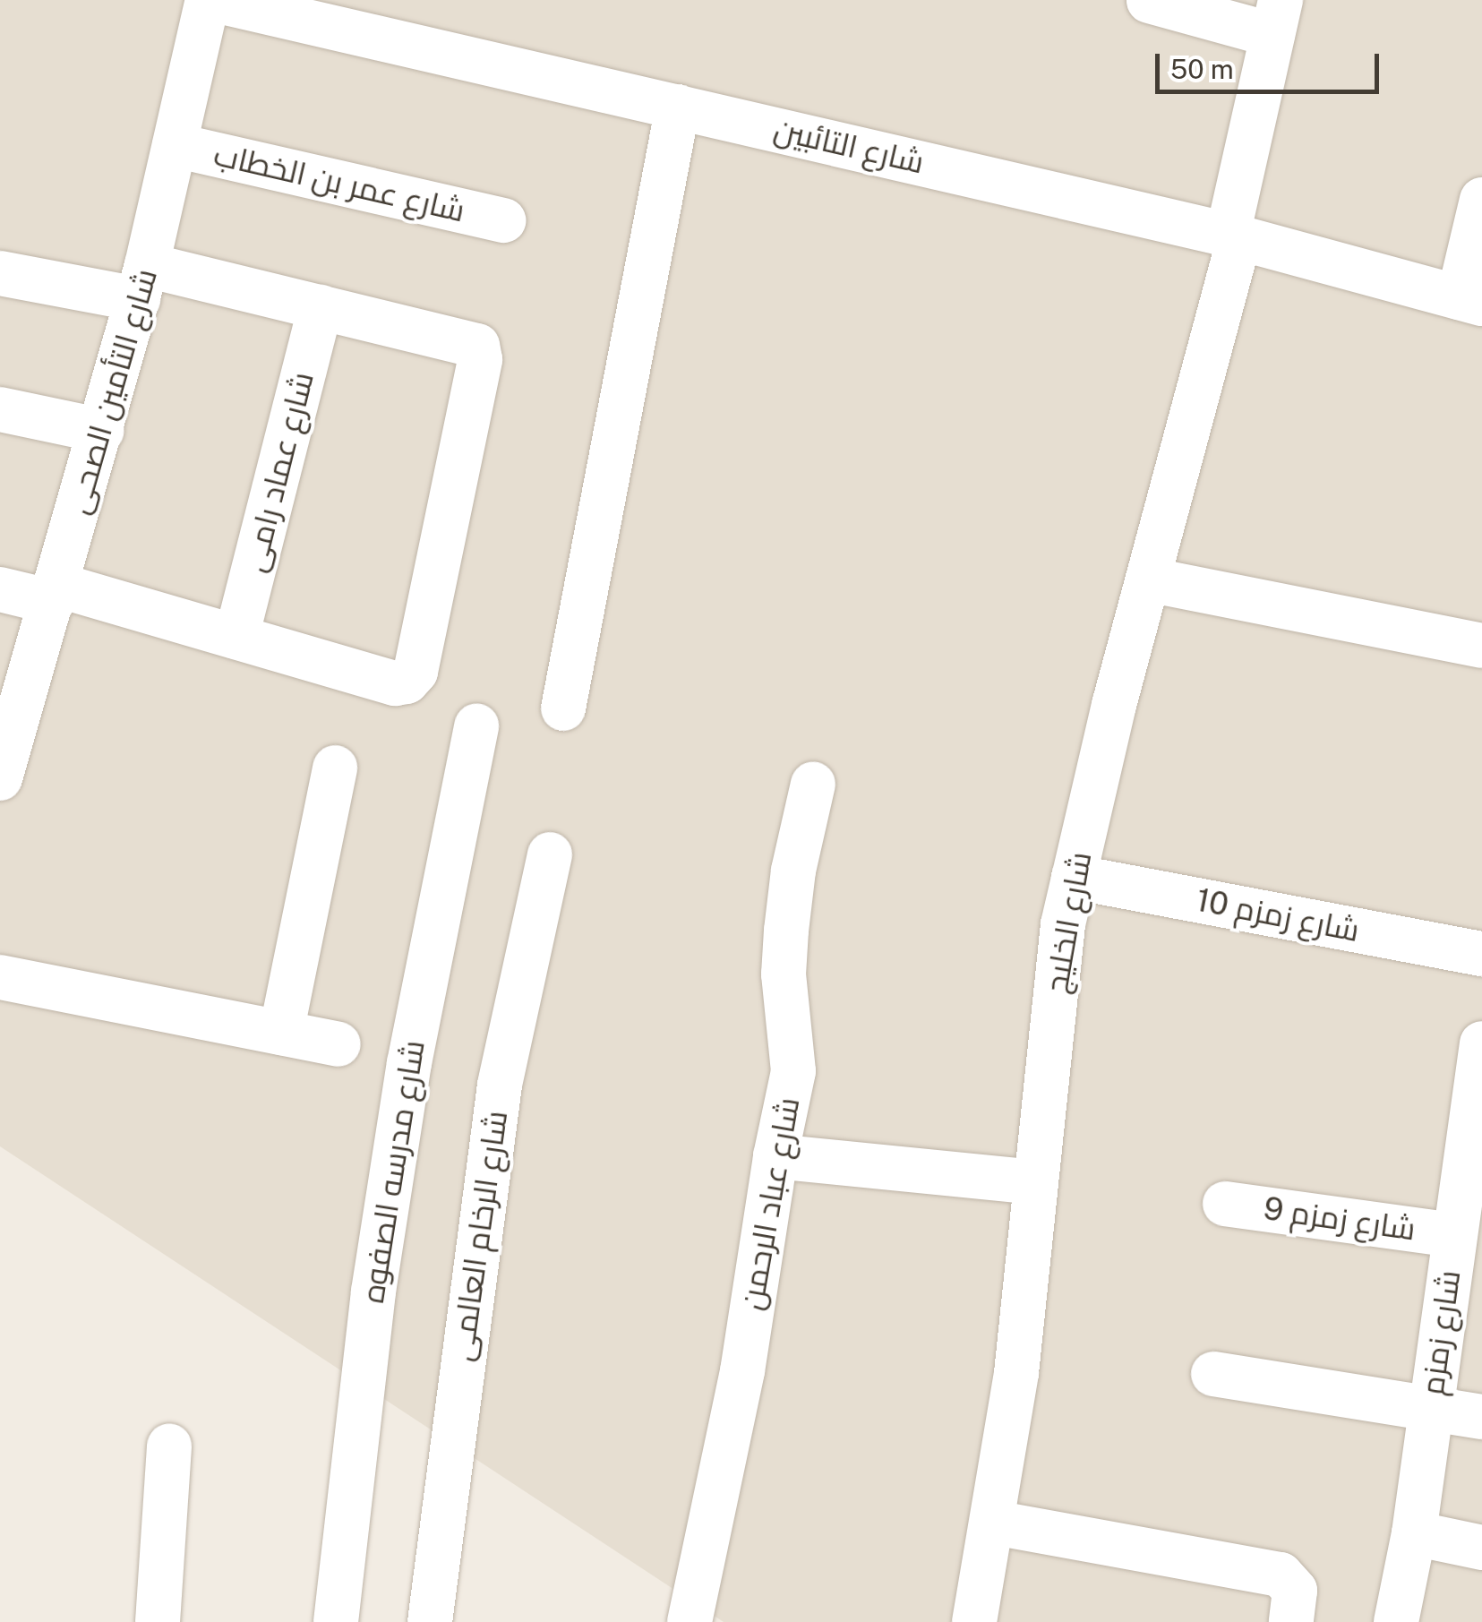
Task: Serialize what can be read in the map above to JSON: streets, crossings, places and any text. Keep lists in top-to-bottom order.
{
  "streets": {
    "street": [
      "شارع التائبين",
      "شارع عمر بن الخطاب",
      "شارع التأمين الصحى",
      "شارع عماد رامى",
      "شارع زمزم 10",
      "شارع الخليج",
      "شارع مدرسه الصفوه",
      "شارع عباد الرحمن",
      "شارع زمزم 9",
      "شارع الرخام العالمى",
      "شارع زمزم"
    ]
  },
  "crossings": [
    ["شارع التائبين", "شارع التأمين الصحى"],
    ["شارع التائبين", "شارع الخليج"],
    ["شارع عمر بن الخطاب", "شارع التأمين الصحى"],
    ["شارع زمزم 10", "شارع الخليج"],
    ["شارع زمزم 9", "شارع زمزم"]
  ],
  "scale_bar": "50 m"
}
